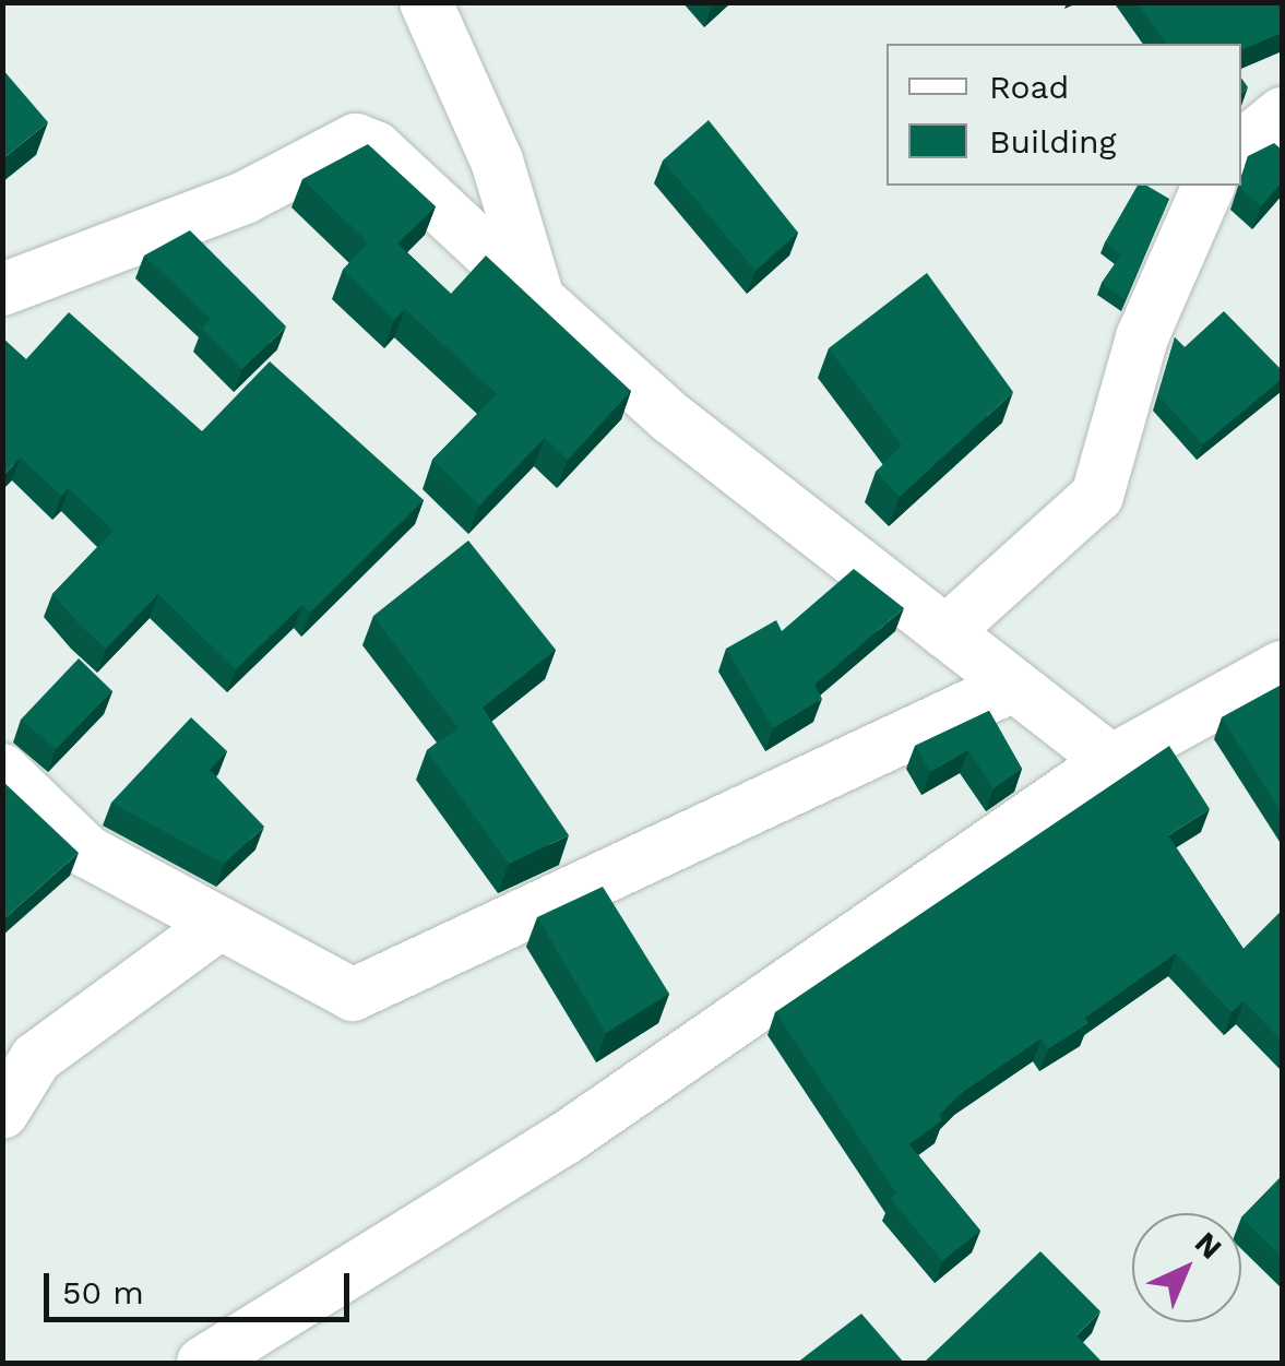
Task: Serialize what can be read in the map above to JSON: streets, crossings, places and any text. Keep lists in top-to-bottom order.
{
  "legend": ["Road", "Building"],
  "scale_bar": "50 m",
  "north": "top right"
}
